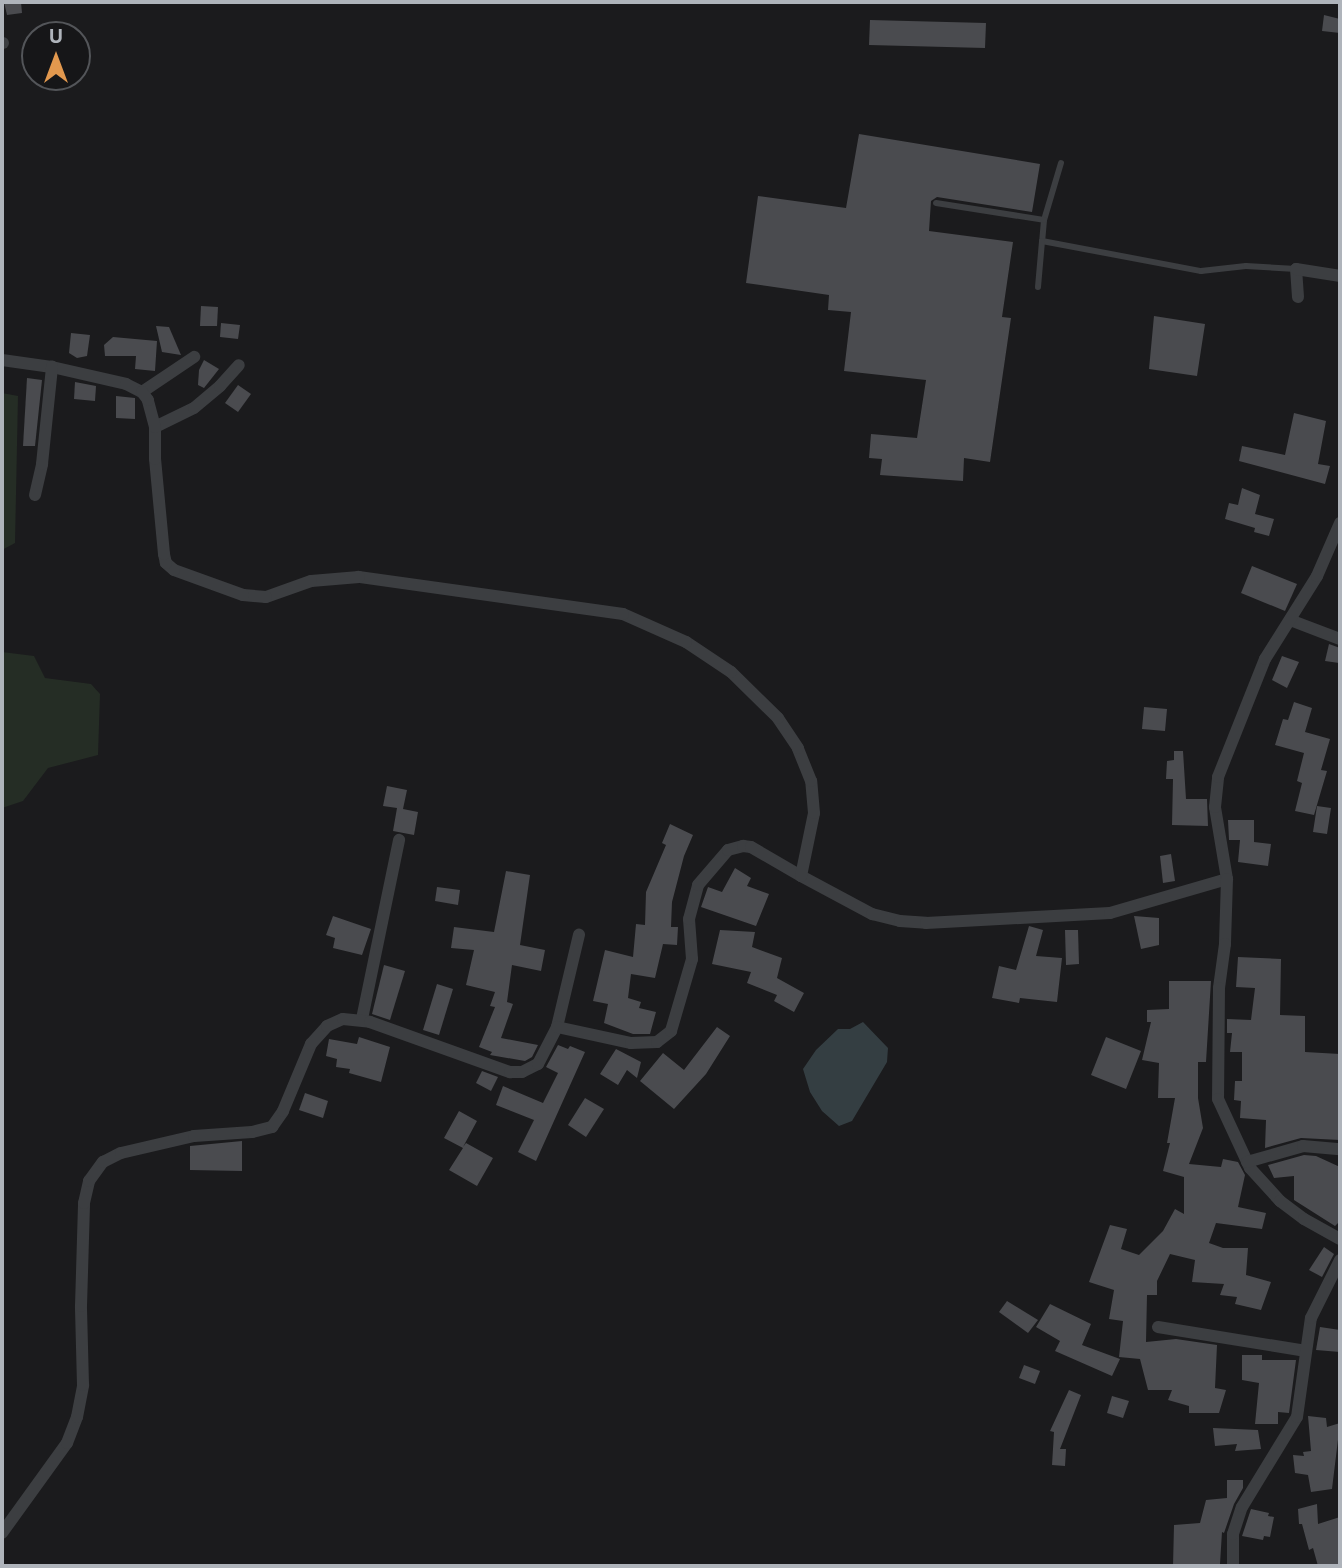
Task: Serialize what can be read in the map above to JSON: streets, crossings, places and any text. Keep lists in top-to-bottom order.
{
  "north": "top"
}
